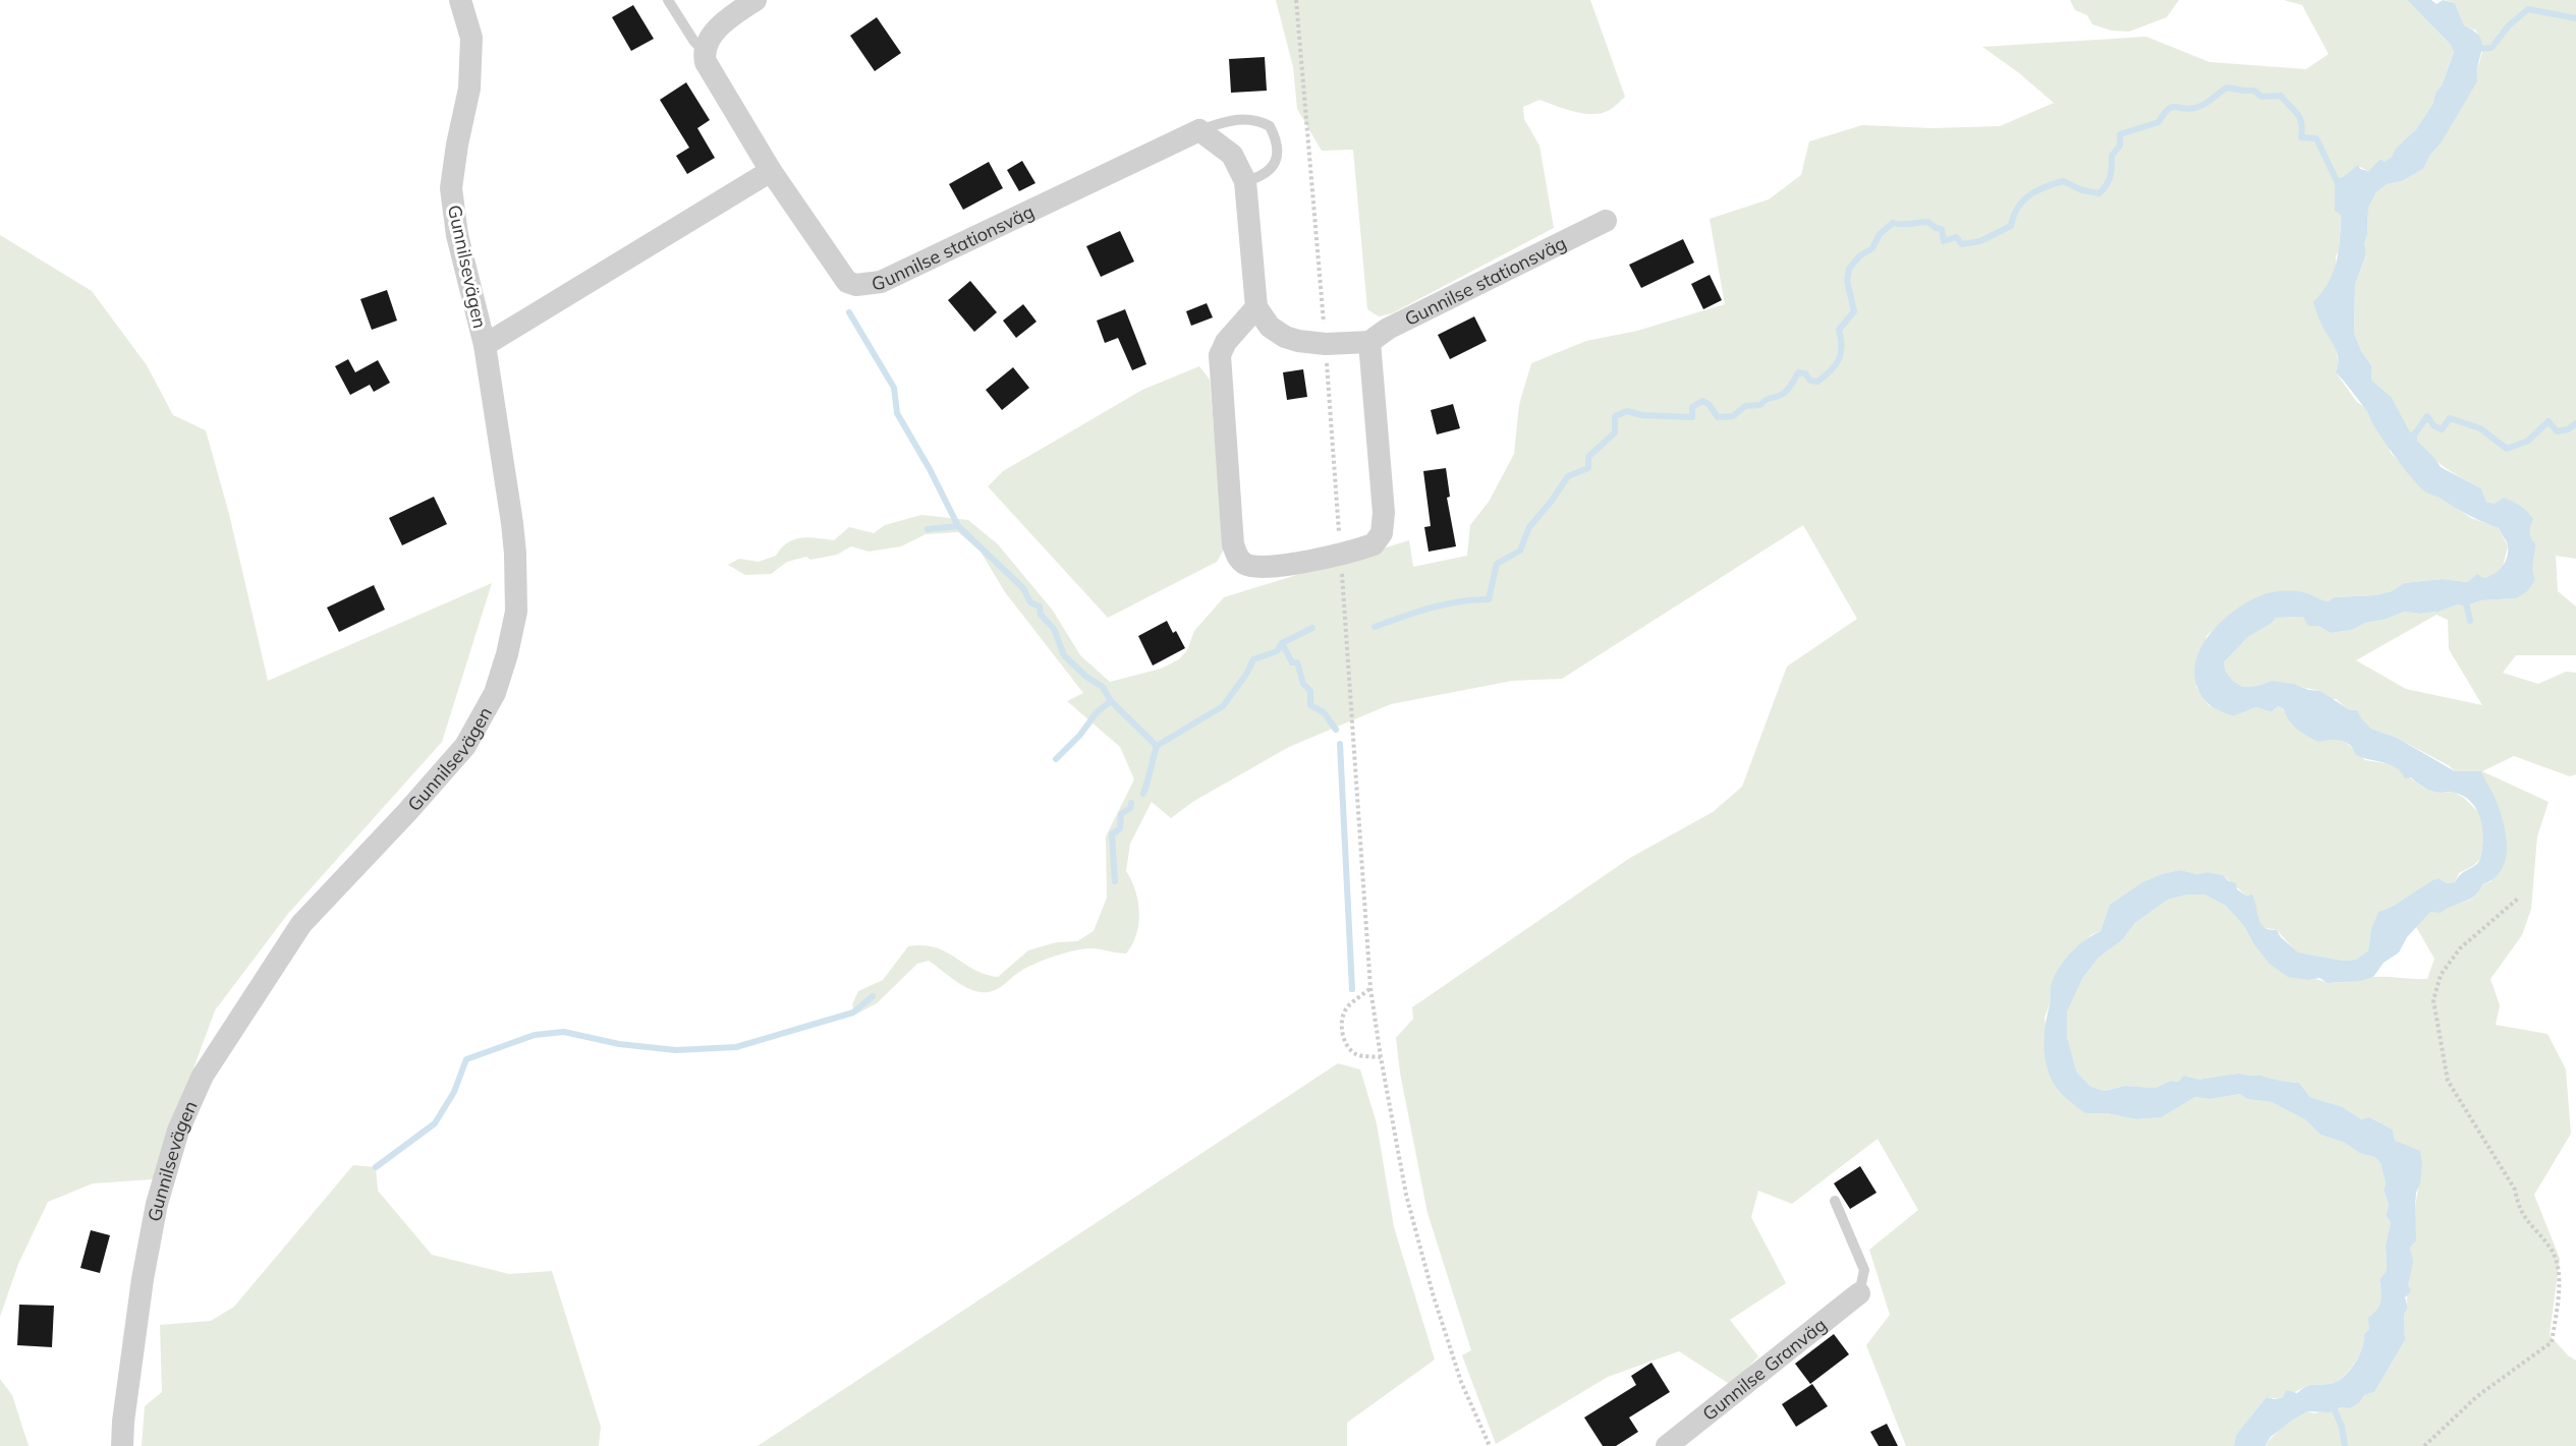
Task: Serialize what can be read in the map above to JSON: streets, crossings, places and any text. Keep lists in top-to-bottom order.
{
  "streets": {
    "street": ["Gunnilse stationsväg", "Gunnilsevägen", "Gunnilse Granväg"]
  }
}
